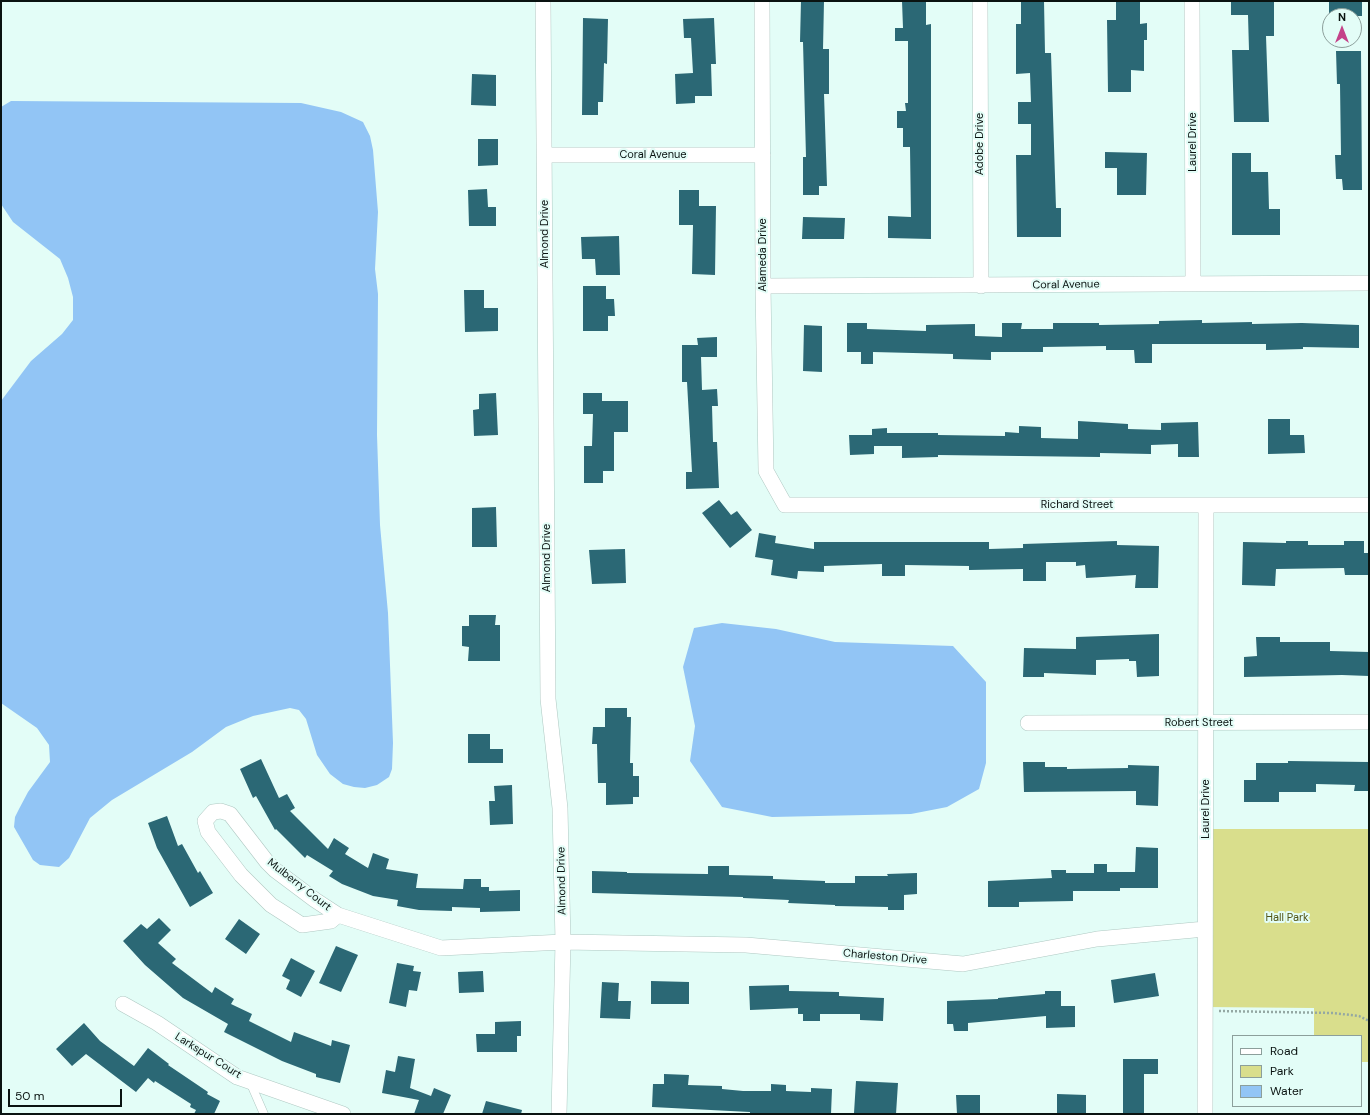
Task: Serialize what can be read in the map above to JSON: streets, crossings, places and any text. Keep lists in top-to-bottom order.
{
  "streets": {
    "street": [
      "Laurel Drive",
      "Adobe Drive",
      "Coral Avenue",
      "Almond Drive",
      "Alameda Drive",
      "Richard Street",
      "Robert Street",
      "Mulberry Court",
      "Charleston Drive",
      "Larkspur Court"
    ]
  },
  "crossings": [
    ["Laurel Drive", "Coral Avenue"],
    ["Laurel Drive", "Richard Street"],
    ["Laurel Drive", "Robert Street"],
    ["Laurel Drive", "Charleston Drive"],
    ["Adobe Drive", "Coral Avenue"],
    ["Coral Avenue", "Almond Drive"],
    ["Coral Avenue", "Alameda Drive"],
    ["Almond Drive", "Mulberry Court"],
    ["Almond Drive", "Charleston Drive"],
    ["Alameda Drive", "Richard Street"],
    ["Mulberry Court", "Charleston Drive"]
  ],
  "parks": ["Hall Park"],
  "legend": ["Road", "Park", "Water"],
  "scale_bar": "50 m",
  "north": "top"
}
